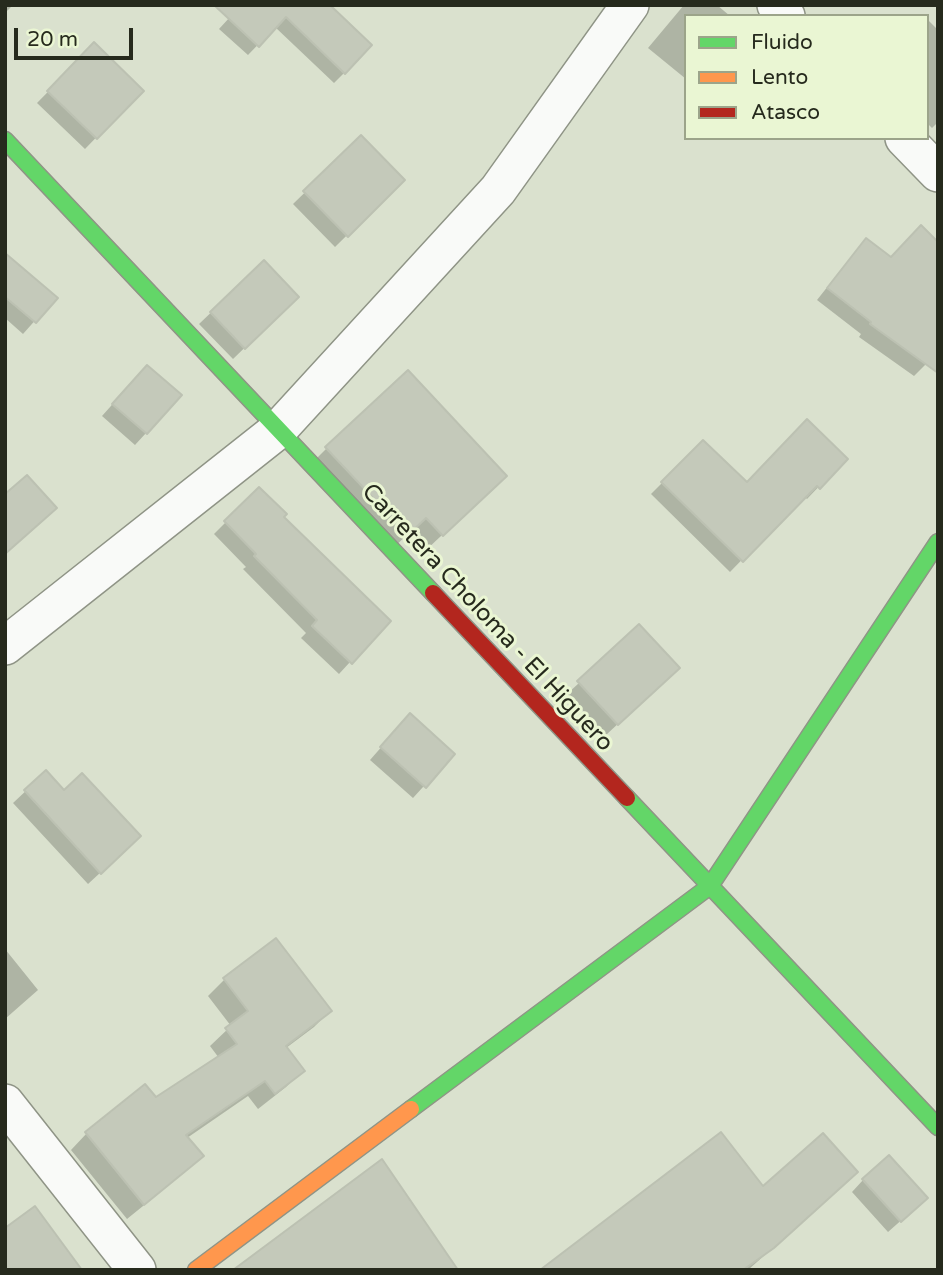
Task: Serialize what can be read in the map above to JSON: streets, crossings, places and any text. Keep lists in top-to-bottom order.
{
  "streets": {
    "street": ["Carretera Choloma - El Higuero"]
  },
  "legend": ["Fluido", "Lento", "Atasco"],
  "scale_bar": "20 m"
}
